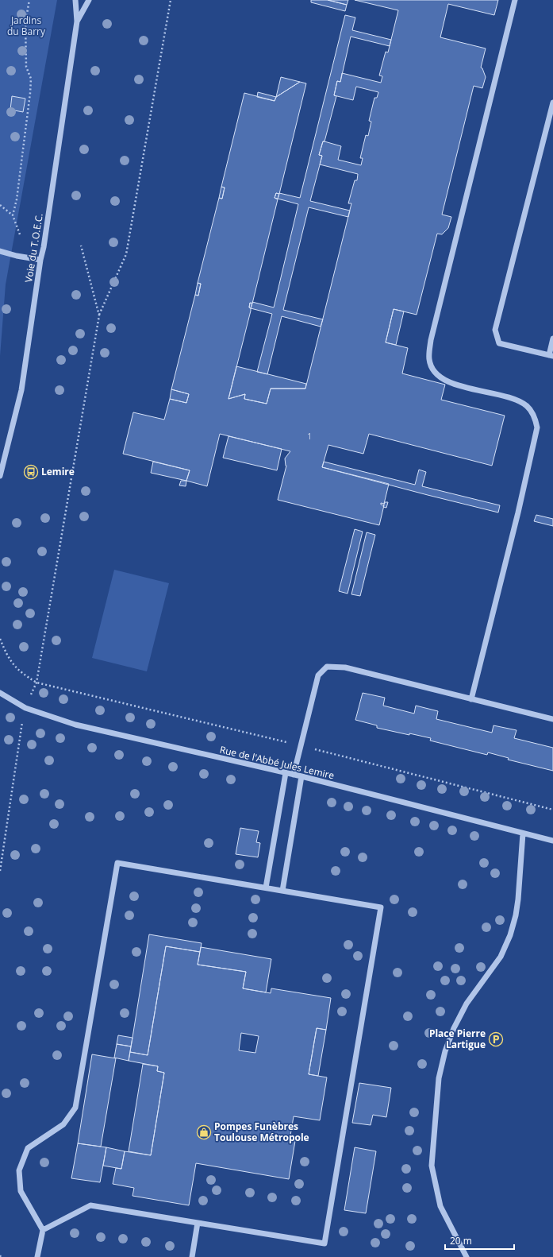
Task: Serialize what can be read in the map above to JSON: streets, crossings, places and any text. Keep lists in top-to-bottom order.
{
  "streets": {
    "street": ["Voie du T.O.E.C.", "Rue de l'Abbé Jules Lemire"]
  },
  "parks": ["Jardins du Barry"],
  "places": {
    "bus stop": ["Lemire"],
    "parking": ["Place Pierre Lartigue"],
    "shop": ["Pompes Funèbres Toulouse Métropole"]
  },
  "house_numbers": ["1"],
  "scale_bar": "20 m"
}
